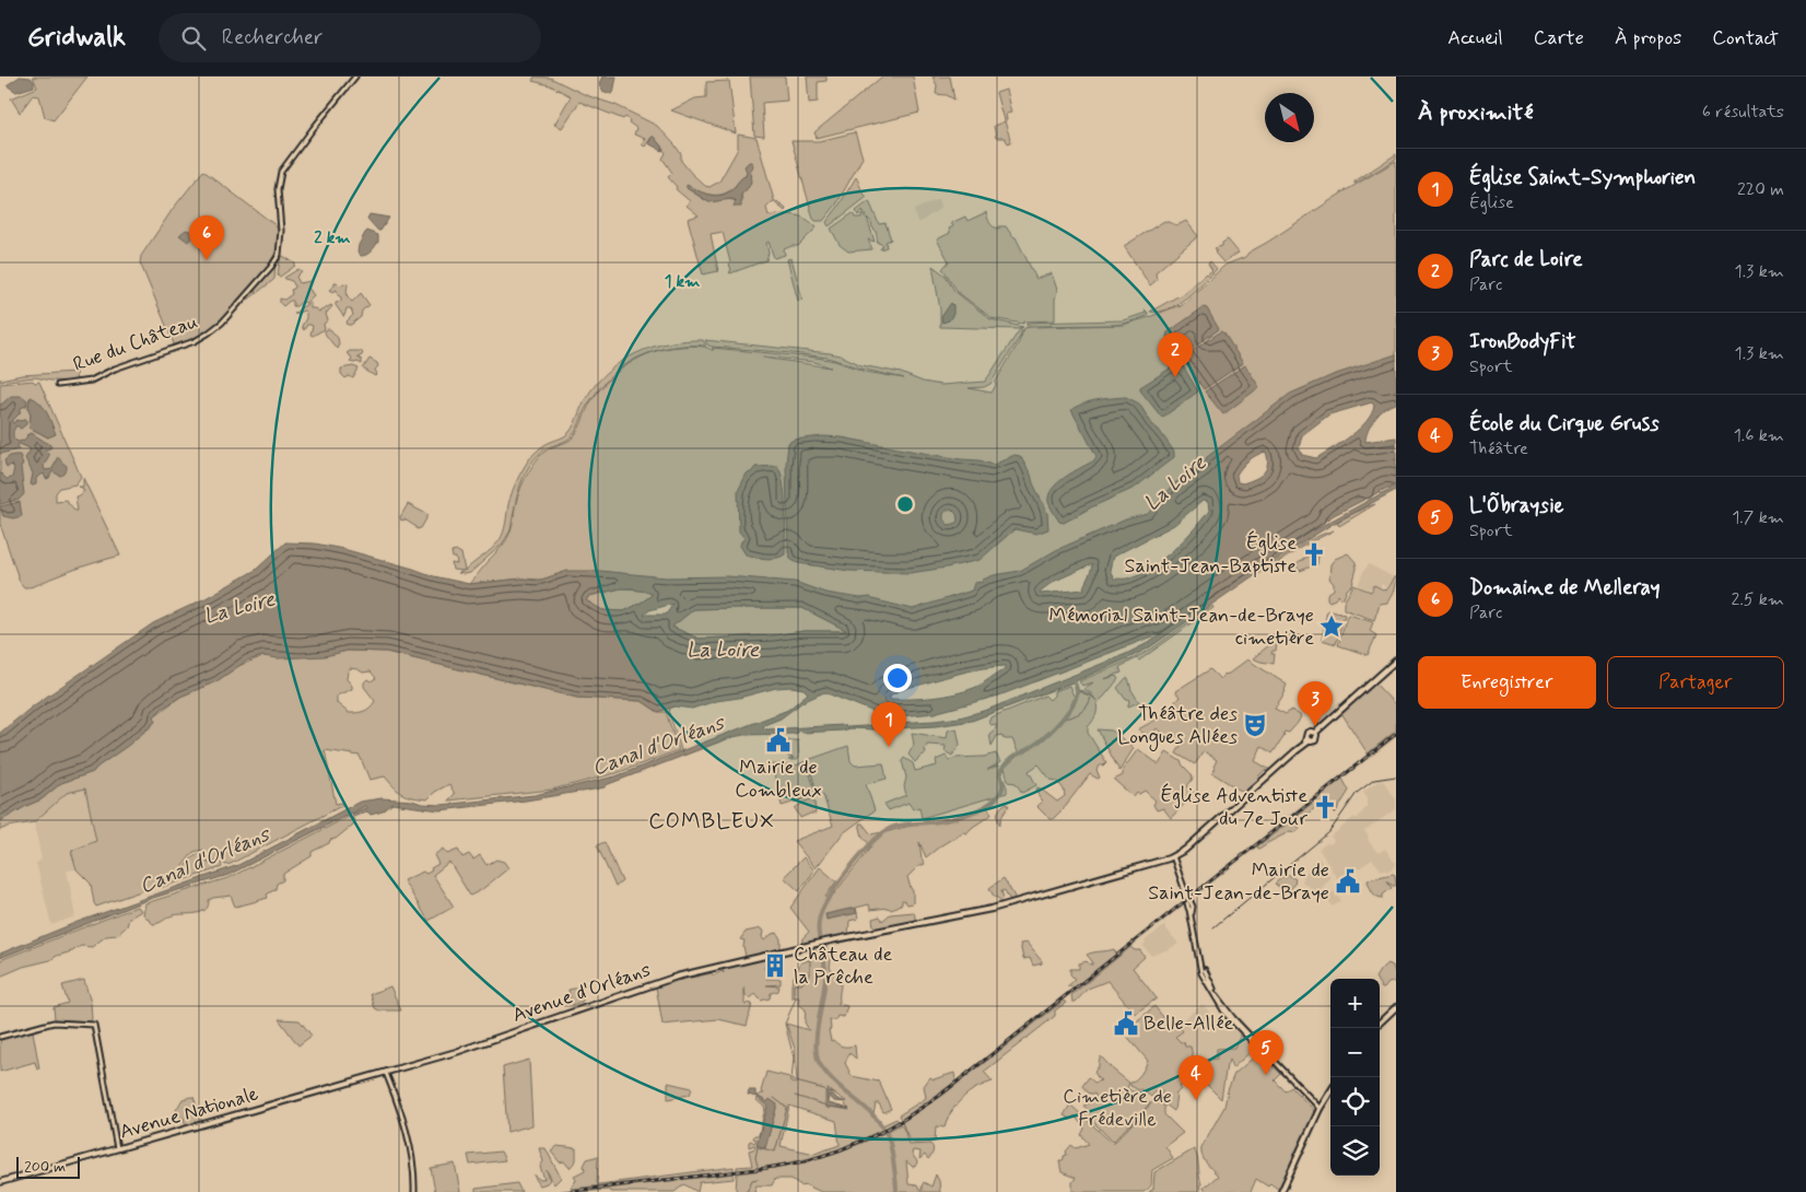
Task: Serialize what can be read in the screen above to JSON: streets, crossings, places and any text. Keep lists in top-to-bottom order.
{
  "streets": {
    "main road": ["Avenue d'Orléans", "Avenue Nationale"],
    "street": ["Rue du Château"]
  },
  "crossings": [
    ["Avenue d'Orléans", "Avenue Nationale"]
  ],
  "districts": ["COMBLEUX"],
  "water": ["La Loire", "Canal d'Orléans"],
  "parks": ["Cimetière de Frédeville"],
  "places": {
    "church": ["Église Saint-Jean-Baptiste", "Église Adventiste du 7e Jour"],
    "place": ["Mémorial Saint-Jean-de-Braye cimetière"],
    "theatre": ["Théâtre des Longues Allées"],
    "public building": ["Mairie de Combleux", "Mairie de Saint-Jean-de-Braye", "Belle-Allée"],
    "building": ["Château de la Prêche"]
  },
  "scale_bar": "200 m",
  "north": "bottom right",
  "page": {
    "header": "Gridwalk",
    "search": "Rechercher",
    "nav": [
      "Accueil",
      "Carte",
      "À propos",
      "Contact"
    ],
    "heading": ["À proximité", "6 résultats"],
    "list": [
      {
        "mark": "1",
        "name": "Église Saint-Symphorien",
        "note": "Église",
        "value": "220 m"
      },
      {
        "mark": "2",
        "name": "Parc de Loire",
        "note": "Parc",
        "value": "1.3 km"
      },
      {
        "mark": "3",
        "name": "IronBodyFit",
        "note": "Sport",
        "value": "1.3 km"
      },
      {
        "mark": "4",
        "name": "École du Cirque Gruss",
        "note": "Théâtre",
        "value": "1.6 km"
      },
      {
        "mark": "5",
        "name": "L'Õbraysie",
        "note": "Sport",
        "value": "1.7 km"
      },
      {
        "mark": "6",
        "name": "Domaine de Melleray",
        "note": "Parc",
        "value": "2.5 km"
      }
    ],
    "pins": [
      "6",
      "2",
      "3",
      "1",
      "5",
      "4"
    ],
    "buttons": ["Enregistrer", "Partager"],
    "map_buttons": ["+", "−"],
    "scale": "200 m"
  },
  "rings": ["2 km", "1 km"]
}
